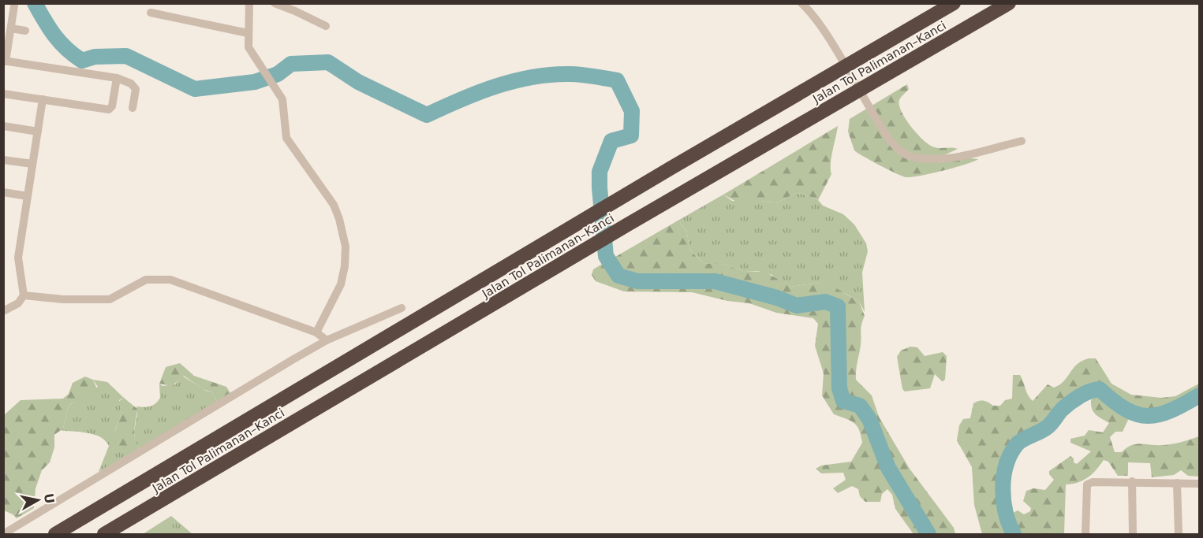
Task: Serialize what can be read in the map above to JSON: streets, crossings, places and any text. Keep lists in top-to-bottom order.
{
  "streets": {
    "highway": ["Jalan Tol Palimanan–Kanci"]
  },
  "north": "right"
}
